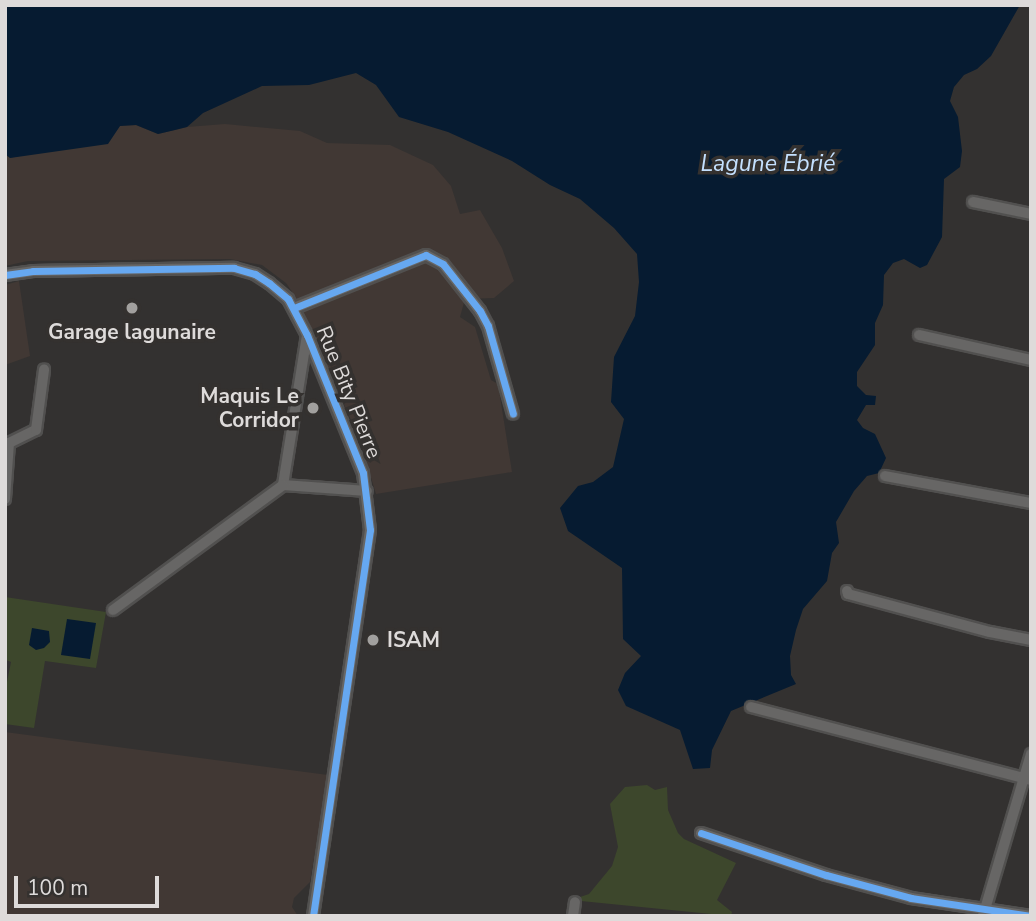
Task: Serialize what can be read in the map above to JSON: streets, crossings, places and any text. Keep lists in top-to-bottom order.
{
  "streets": {
    "street": ["Rue Bity Pierre"]
  },
  "water": ["Lagune Ébrié"],
  "places": ["Garage lagunaire", "Maquis Le Corridor", "ISAM"],
  "scale_bar": "100 m"
}
